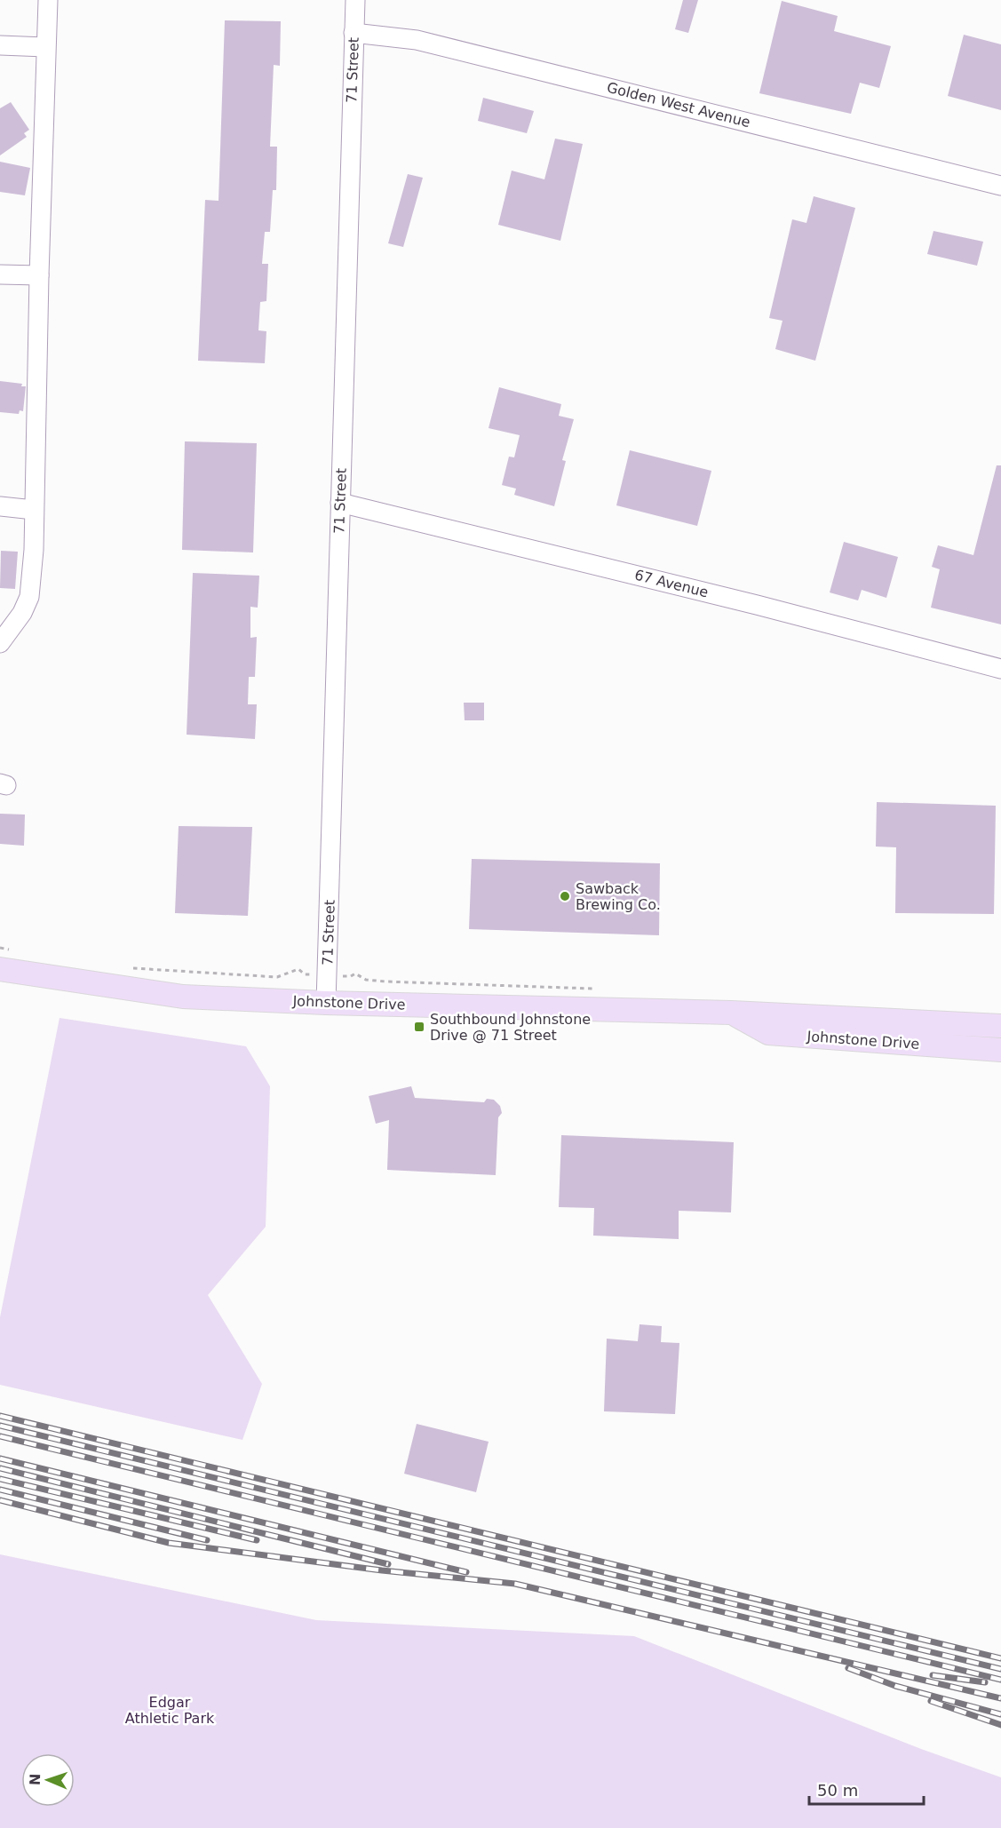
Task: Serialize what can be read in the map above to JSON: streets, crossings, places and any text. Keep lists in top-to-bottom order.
{
  "streets": {
    "main road": ["Johnstone Drive"],
    "street": ["71 Street", "Golden West Avenue", "67 Avenue"]
  },
  "crossings": [
    ["71 Street", "Golden West Avenue"],
    ["71 Street", "67 Avenue"],
    ["71 Street", "Johnstone Drive"]
  ],
  "parks": ["Edgar Athletic Park"],
  "places": {
    "other": ["Sawback Brewing Co."],
    "transit": ["Southbound Johnstone Drive @ 71 Street"]
  },
  "scale_bar": "50 m",
  "north": "left"
}
